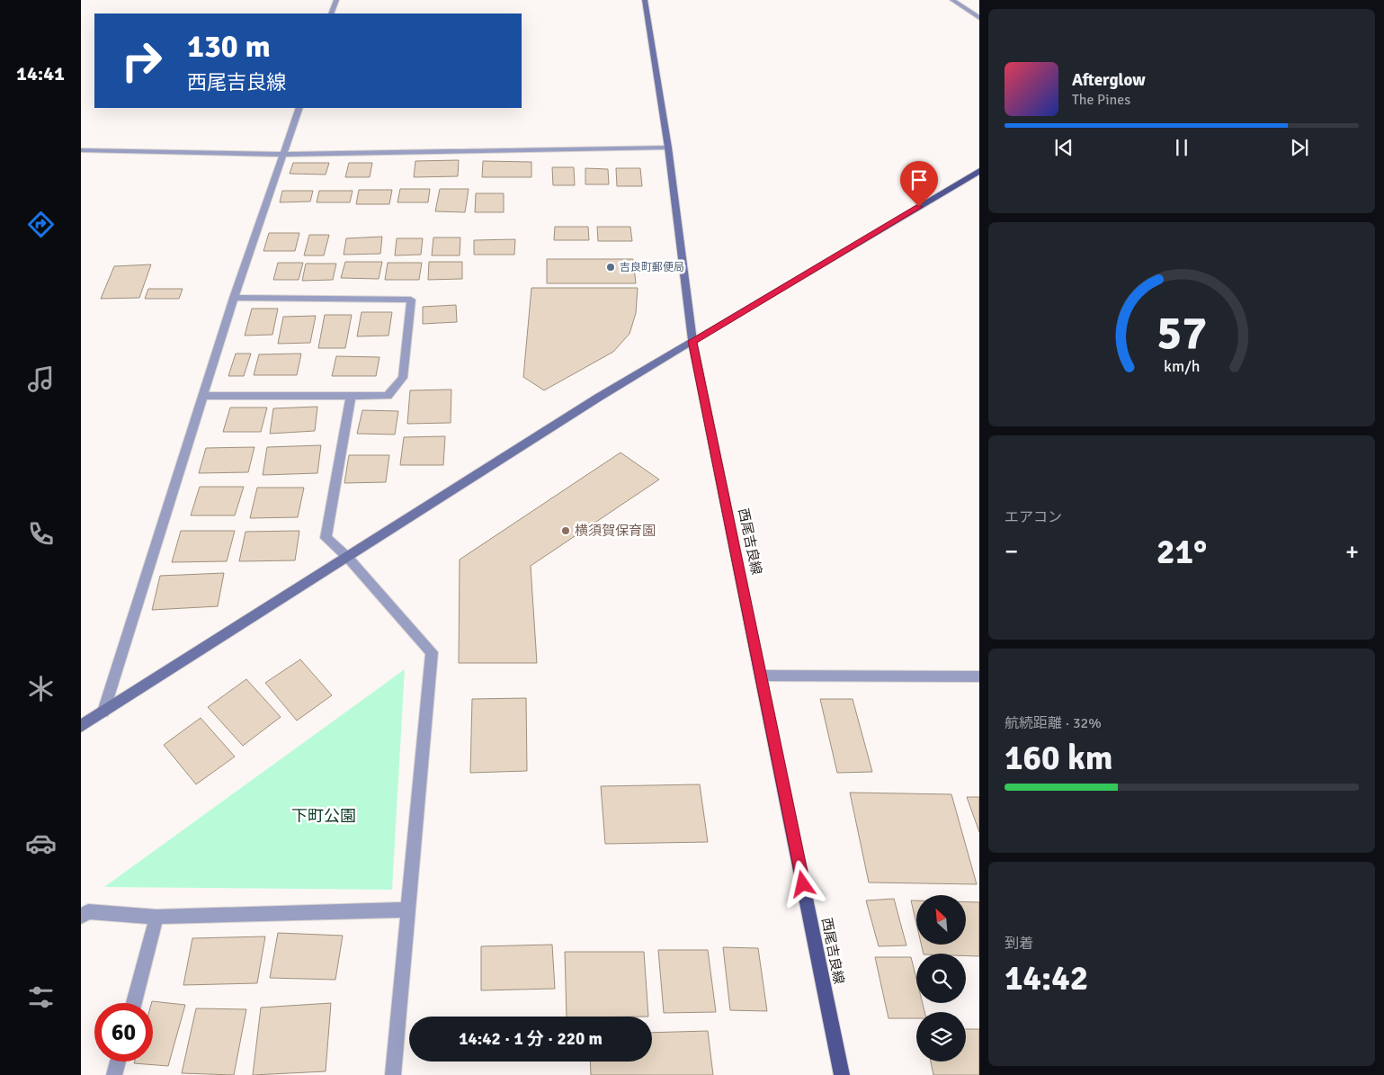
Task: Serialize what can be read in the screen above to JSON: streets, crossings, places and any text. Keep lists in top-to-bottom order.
{
  "streets": {
    "main road": ["西尾吉良線"]
  },
  "parks": ["下町公園"],
  "places": ["吉良町郵便局", "横須賀保育園"],
  "north": "top left",
  "page": {
    "tabs": "14:41",
    "turn": ["130 m", "西尾吉良線"],
    "song": ["Afterglow", "The Pines"],
    "tile": [
      "エアコン",
      ["航続距離 · 32%", "160 km"],
      ["到着", "14:42"]
    ],
    "heat": ["−", "21°", "+"],
    "limit": "60",
    "trip": "14:42 · 1 分 · 220 m",
    "gauge": ["57", "km/h"]
  }
}
